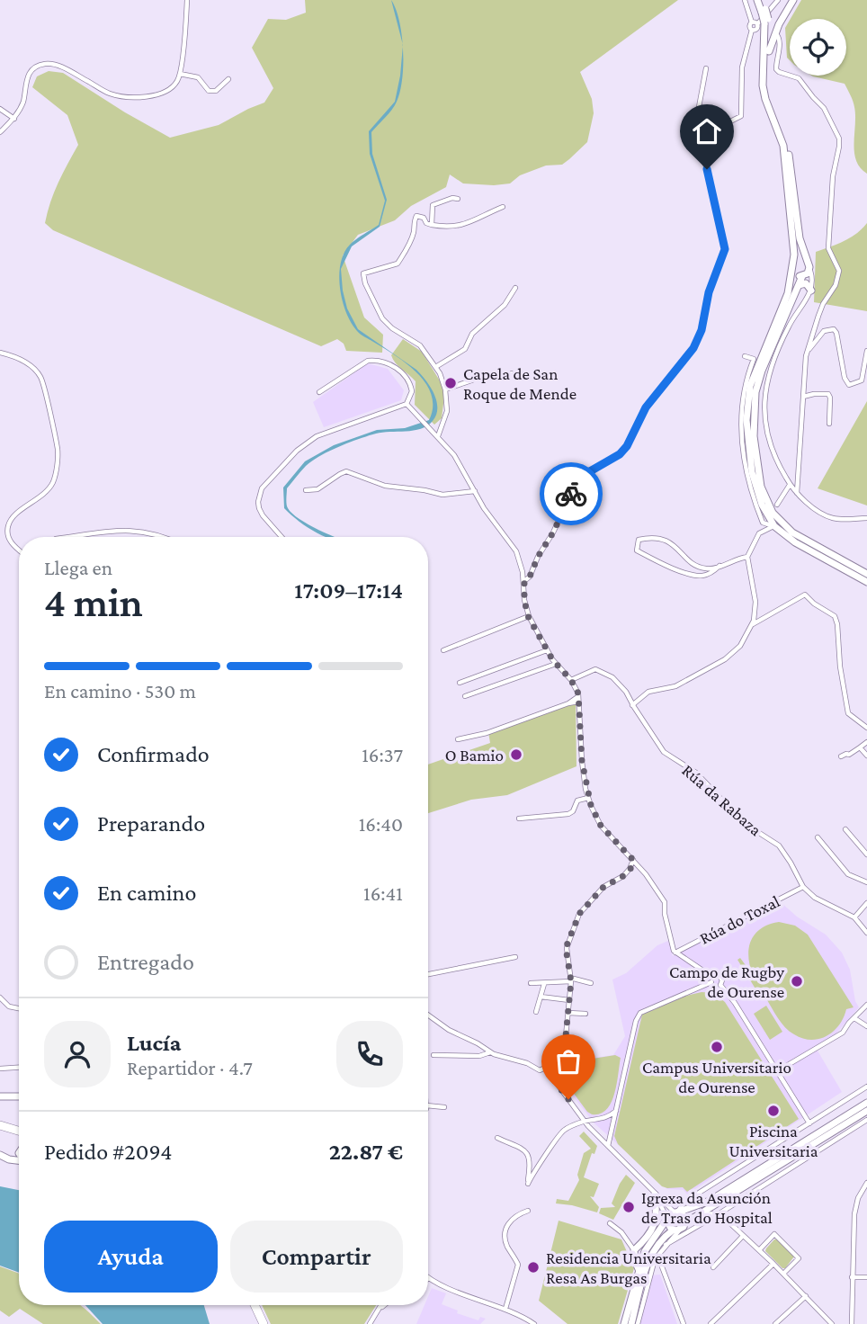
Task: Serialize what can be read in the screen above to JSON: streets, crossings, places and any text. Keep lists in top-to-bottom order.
{
  "streets": {
    "street": ["Rúa da Rabaza", "Rúa do Toxal"]
  },
  "crossings": [
    ["Rúa da Rabaza", "Rúa do Toxal"]
  ],
  "places": [
    "Capela de San Roque de Mende",
    "O Bamio",
    "Campo de Rugby de Ourense",
    "Campus Universitario de Ourense",
    "Piscina Universitaria",
    "Igrexa da Asunción de Tras do Hospital",
    "Residencia Universitaria Resa As Burgas"
  ],
  "page": {
    "heading": ["4 min", "Llega en", "17:09–17:14"],
    "panel": [
      "Lucía",
      "Repartidor · 4.7",
      "Pedido #2094",
      "22.87 €"
    ],
    "bar": "En camino · 530 m",
    "list": [
      ["Confirmado", "16:37"],
      ["Preparando", "16:40"],
      ["En camino", "16:41"],
      "Entregado"
    ],
    "buttons": ["Ayuda", "Compartir"]
  }
}
